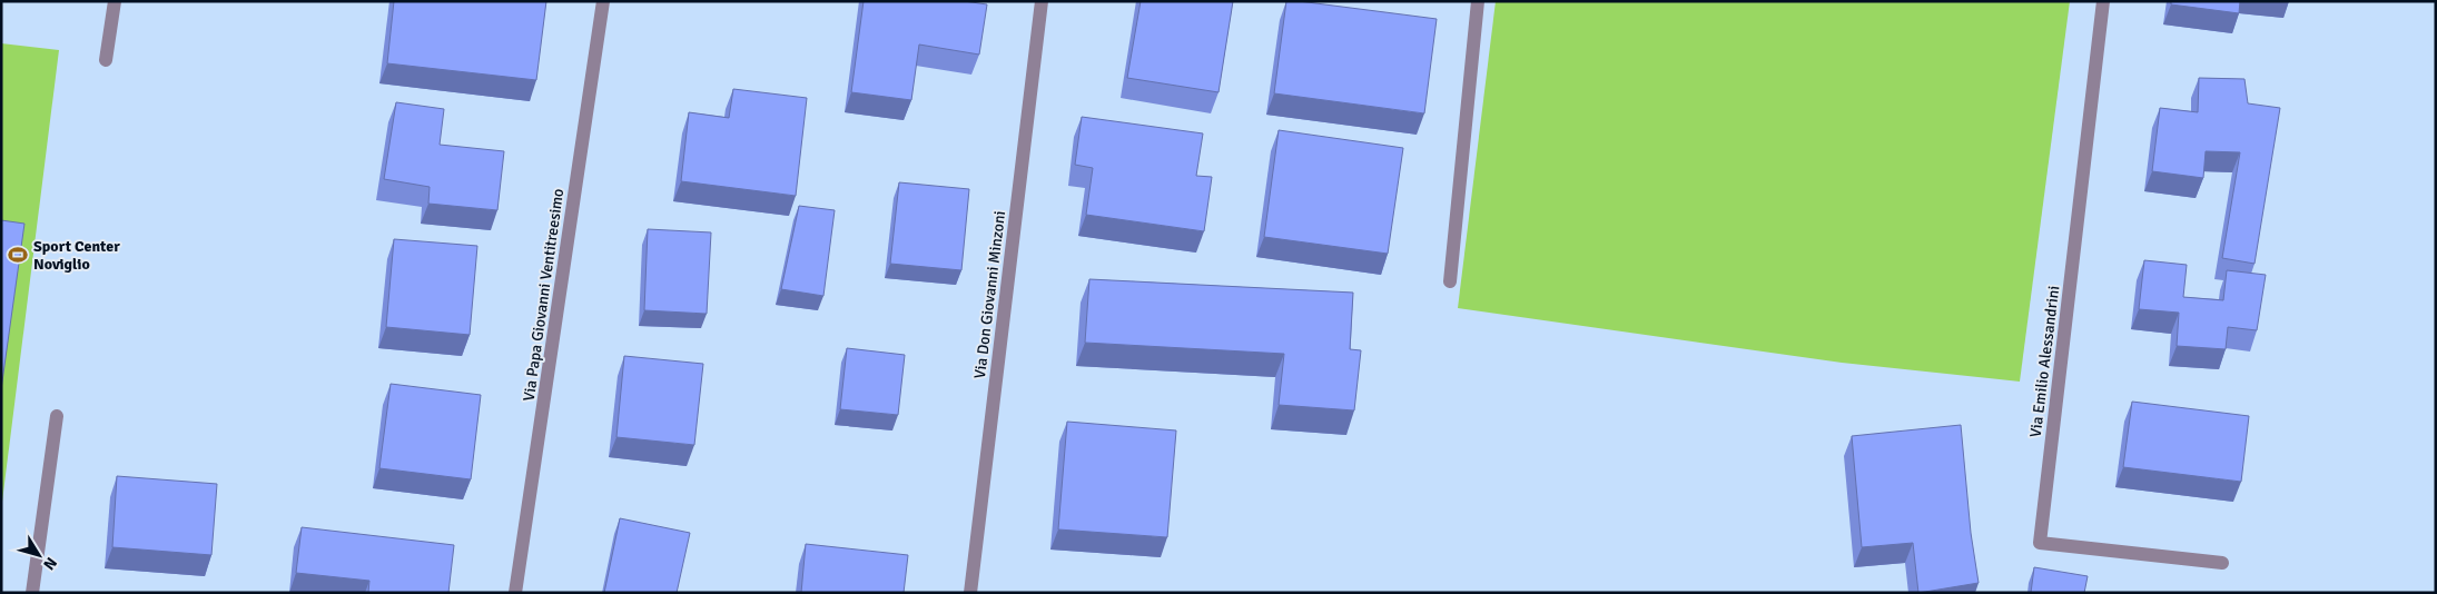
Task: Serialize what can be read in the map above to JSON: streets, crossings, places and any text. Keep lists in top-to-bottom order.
{
  "streets": {
    "street": ["Via Papa Giovanni Ventitreesimo", "Via Don Giovanni Minzoni", "Via Emilio Alessandrini"]
  },
  "places": {
    "sports": ["Sport Center Noviglio"]
  },
  "north": "bottom right"
}
